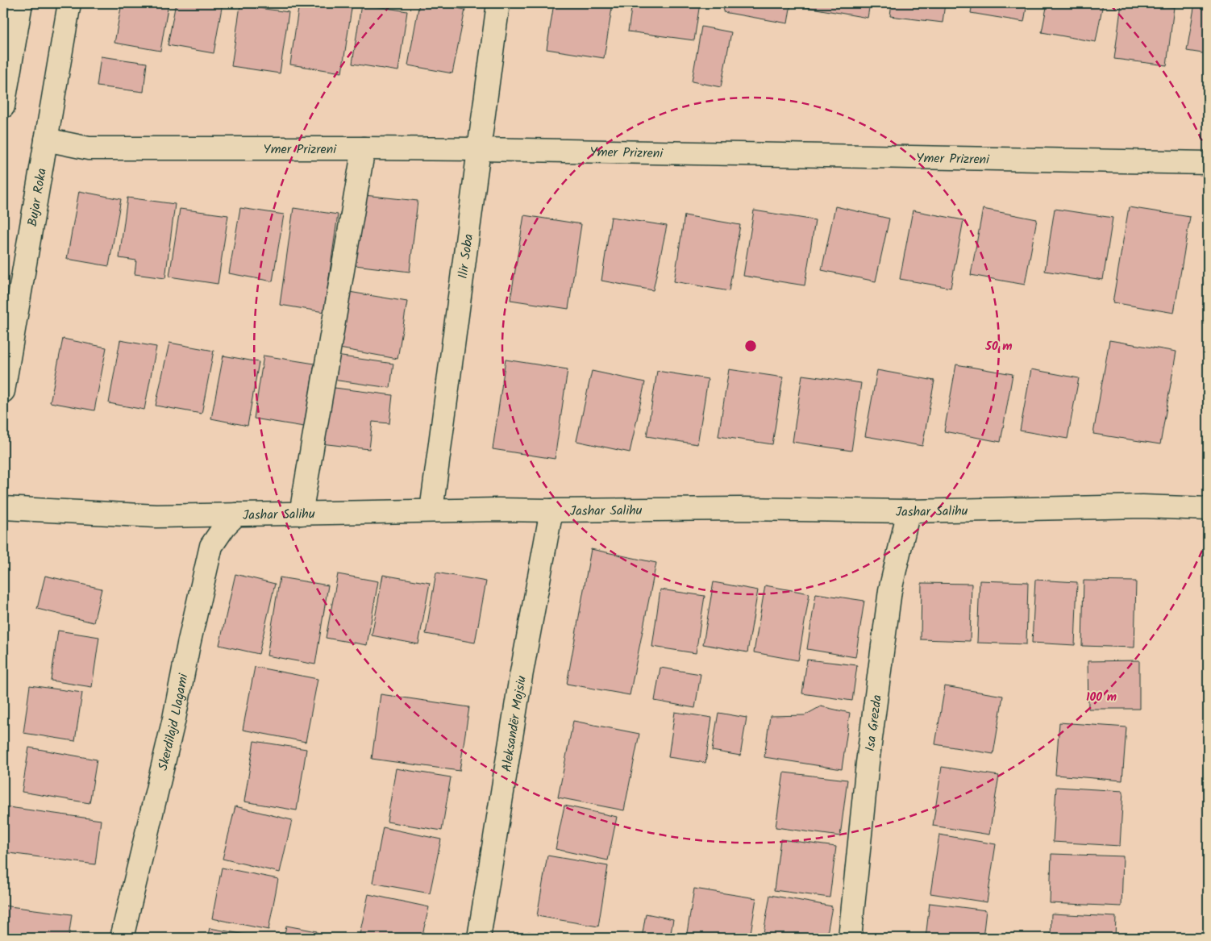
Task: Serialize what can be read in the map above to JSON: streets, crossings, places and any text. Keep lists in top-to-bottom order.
{
  "streets": {
    "street": [
      "Ymer Prizreni",
      "Bujar Roka",
      "Ilir Soba",
      "Jashar Salihu",
      "Skerdilajd Llagami",
      "Aleksandër Mojsiu",
      "Isa Grezda"
    ]
  },
  "crossings": [
    ["Ymer Prizreni", "Bujar Roka"],
    ["Ymer Prizreni", "Ilir Soba"],
    ["Ilir Soba", "Jashar Salihu"],
    ["Jashar Salihu", "Skerdilajd Llagami"],
    ["Jashar Salihu", "Aleksandër Mojsiu"],
    ["Jashar Salihu", "Isa Grezda"]
  ],
  "rings": ["50 m", "100 m"]
}
